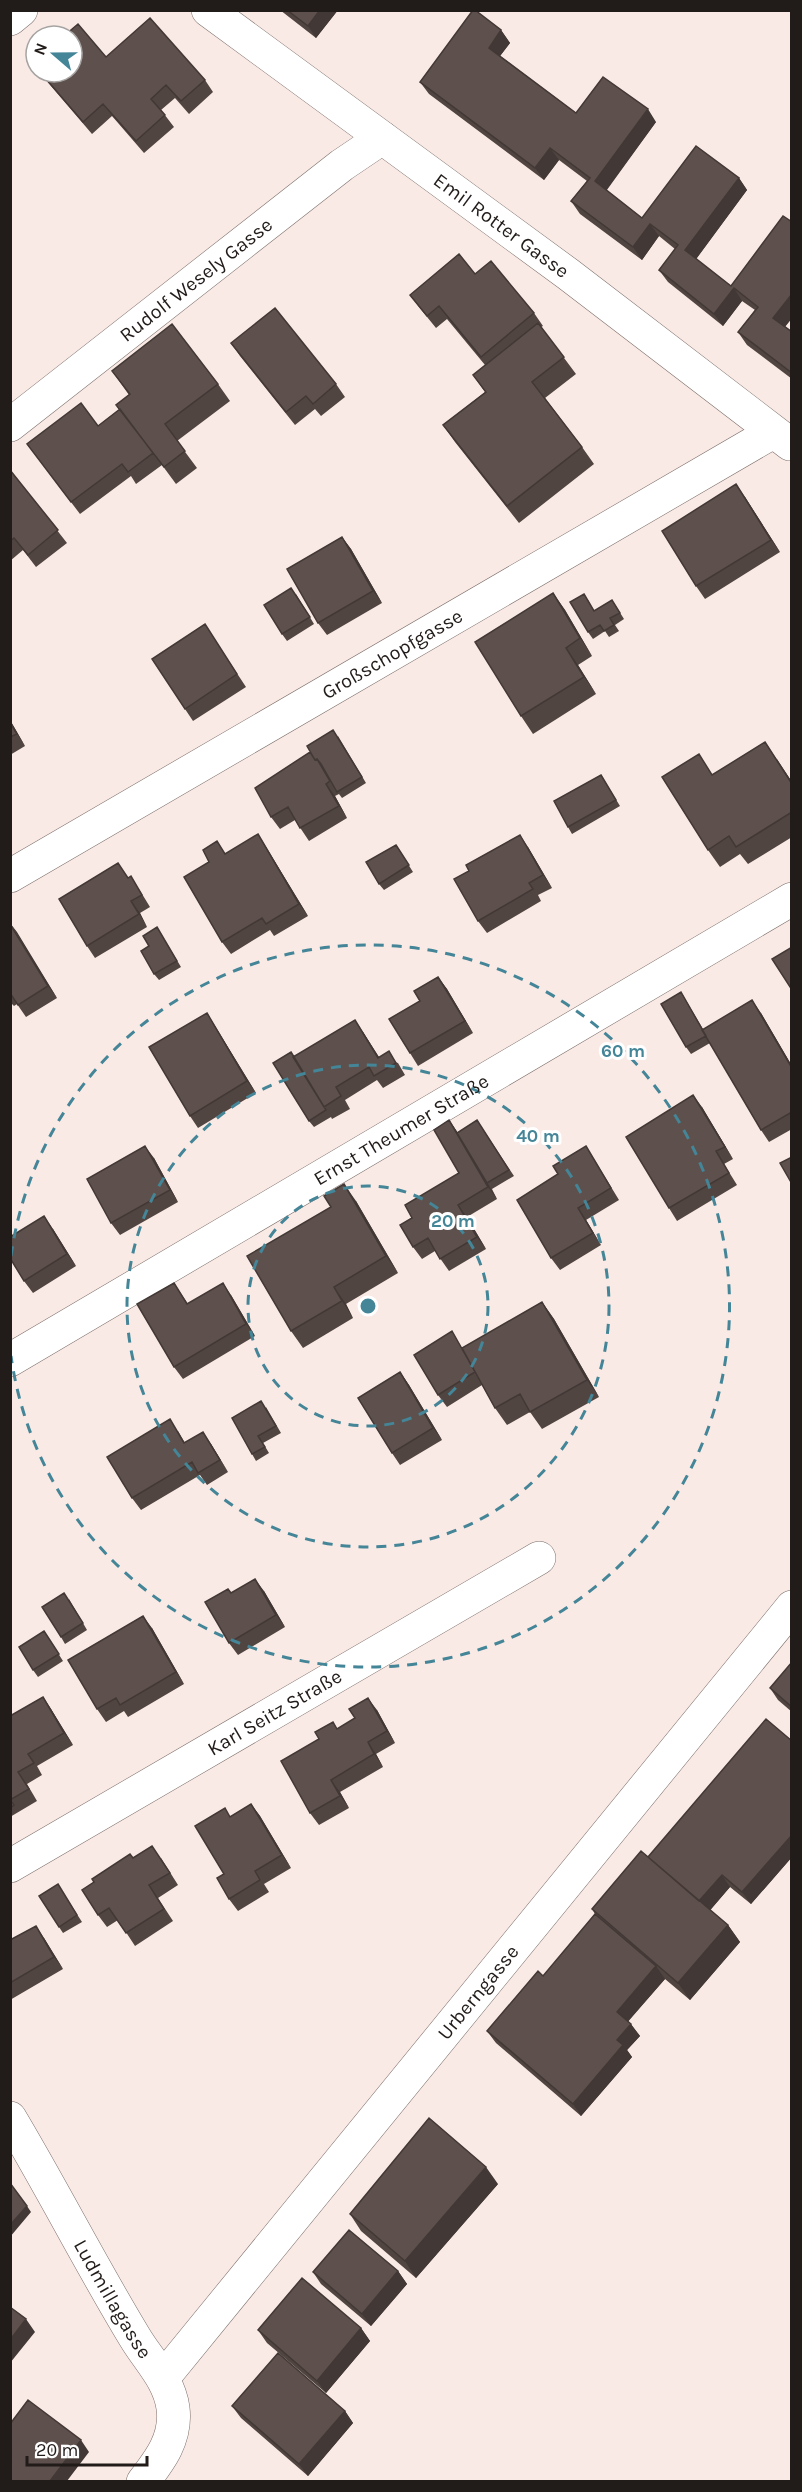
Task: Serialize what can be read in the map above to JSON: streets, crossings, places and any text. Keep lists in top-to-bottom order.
{
  "streets": {
    "street": [
      "Emil Rotter Gasse",
      "Rudolf Wesely Gasse",
      "Großschopfgasse",
      "Ernst Theumer Straße",
      "Karl Seitz Straße",
      "Urberngasse",
      "Ludmillagasse"
    ]
  },
  "crossings": [
    ["Emil Rotter Gasse", "Rudolf Wesely Gasse"],
    ["Emil Rotter Gasse", "Großschopfgasse"],
    ["Urberngasse", "Ludmillagasse"]
  ],
  "scale_bar": "20 m",
  "north": "left",
  "rings": ["60 m", "40 m", "20 m"]
}
